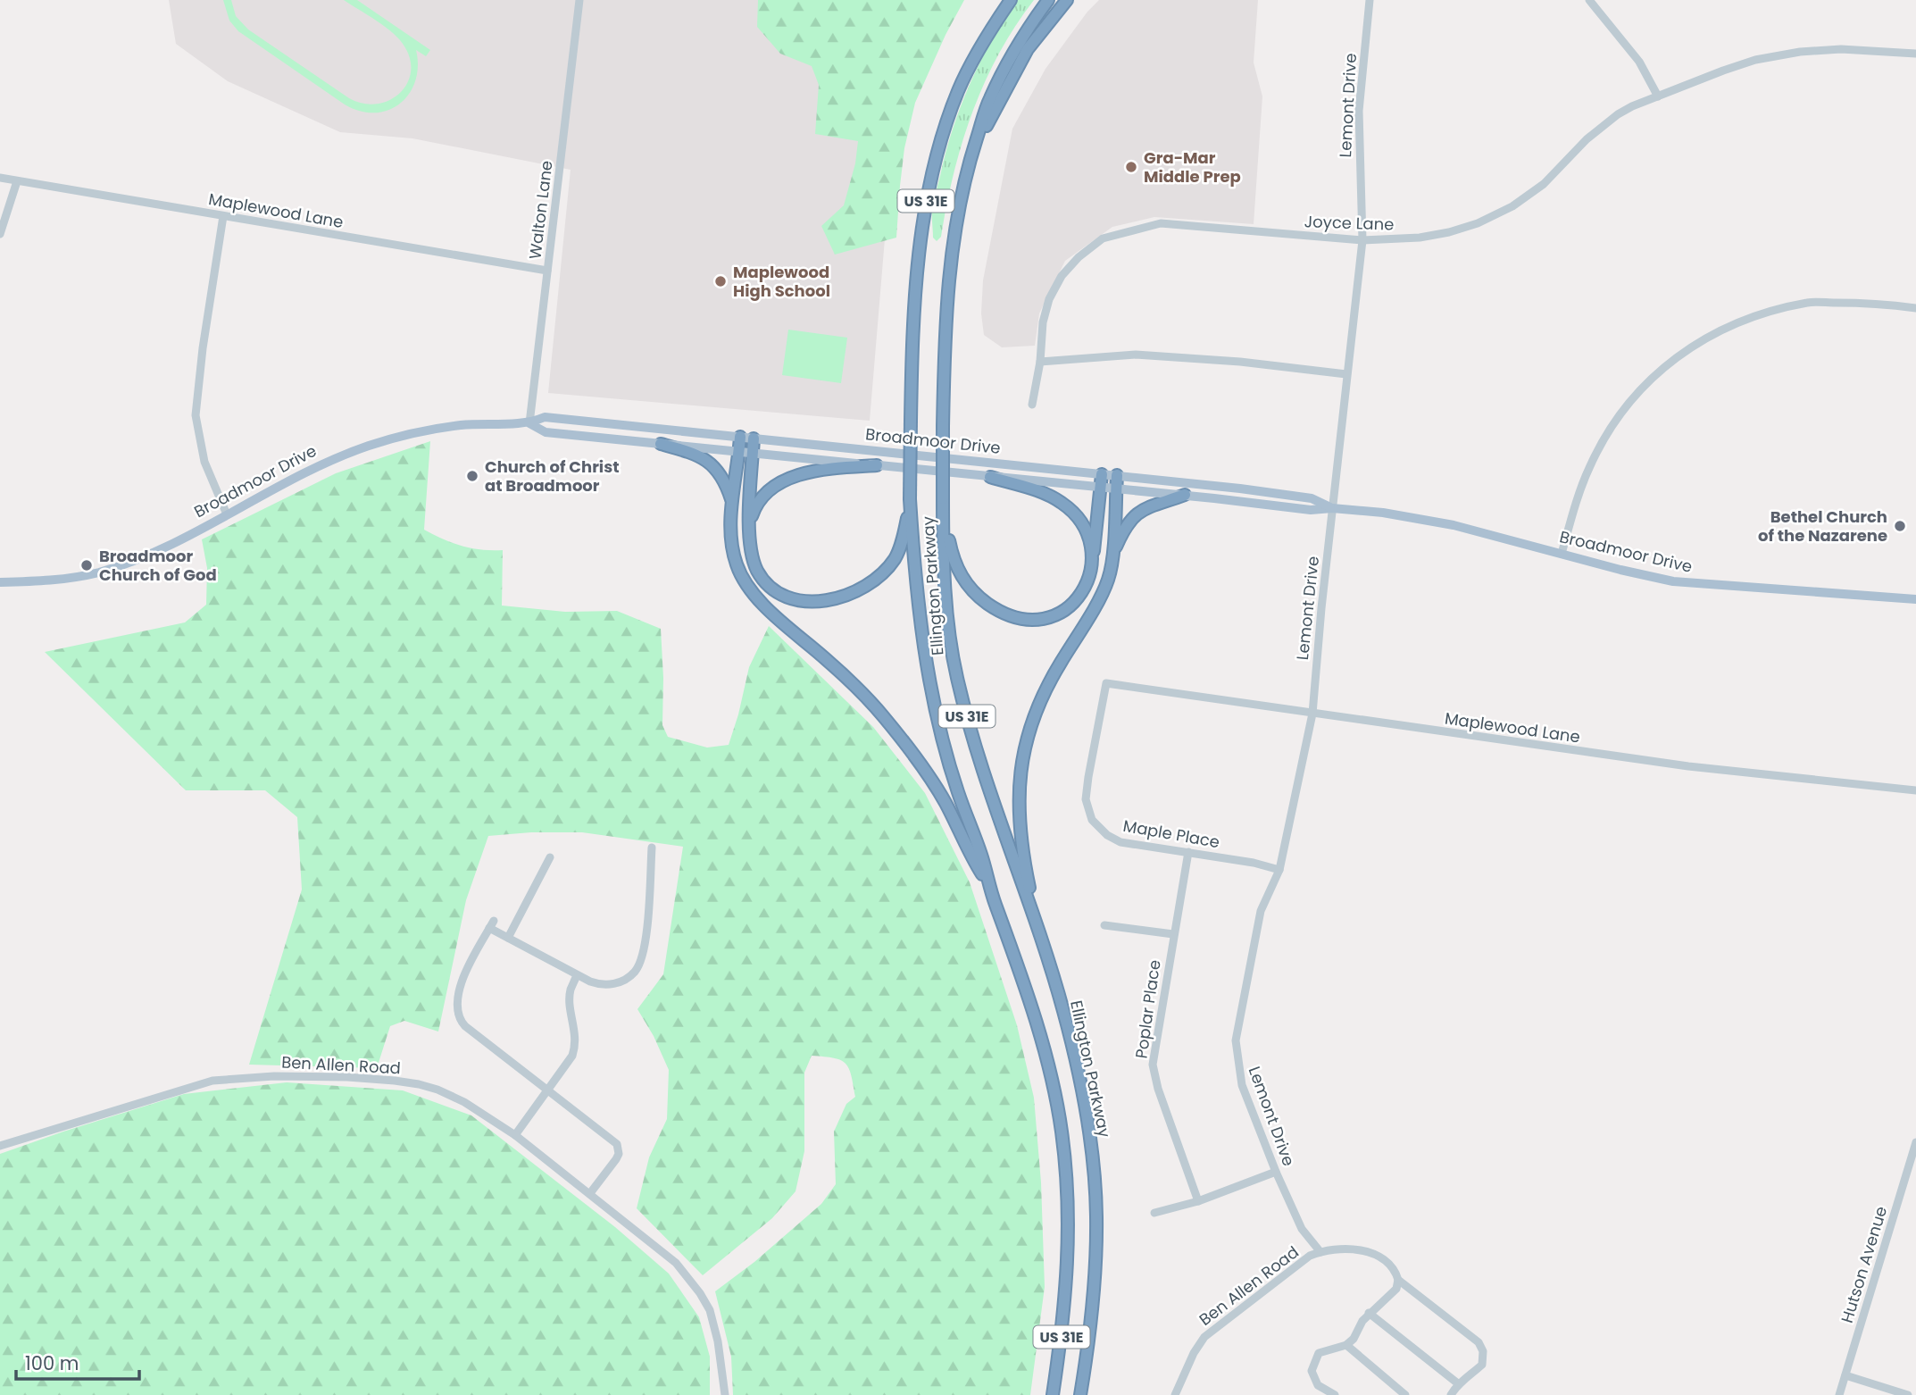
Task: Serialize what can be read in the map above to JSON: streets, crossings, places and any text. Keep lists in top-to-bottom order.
{
  "streets": {
    "highway": ["US 31E", "Ellington Parkway"],
    "main road": ["Broadmoor Drive"],
    "street": [
      "Lemont Drive",
      "Walton Lane",
      "Maplewood Lane",
      "Joyce Lane",
      "Maple Place",
      "Poplar Place",
      "Ben Allen Road",
      "Hutson Avenue"
    ]
  },
  "crossings": [
    ["Lemont Drive", "Maplewood Lane"],
    ["Lemont Drive", "Joyce Lane"],
    ["Lemont Drive", "Broadmoor Drive"],
    ["Lemont Drive", "Maple Place"],
    ["Lemont Drive", "Ben Allen Road"],
    ["Walton Lane", "Maplewood Lane"],
    ["Walton Lane", "Broadmoor Drive"],
    ["Maplewood Lane", "Maple Place"],
    ["Maple Place", "Poplar Place"]
  ],
  "places": [
    "Gra-Mar Middle Prep",
    "Maplewood High School",
    "Church of Christ at Broadmoor",
    "Bethel Church of the Nazarene",
    "Broadmoor Church of God"
  ],
  "scale_bar": "100 m"
}
